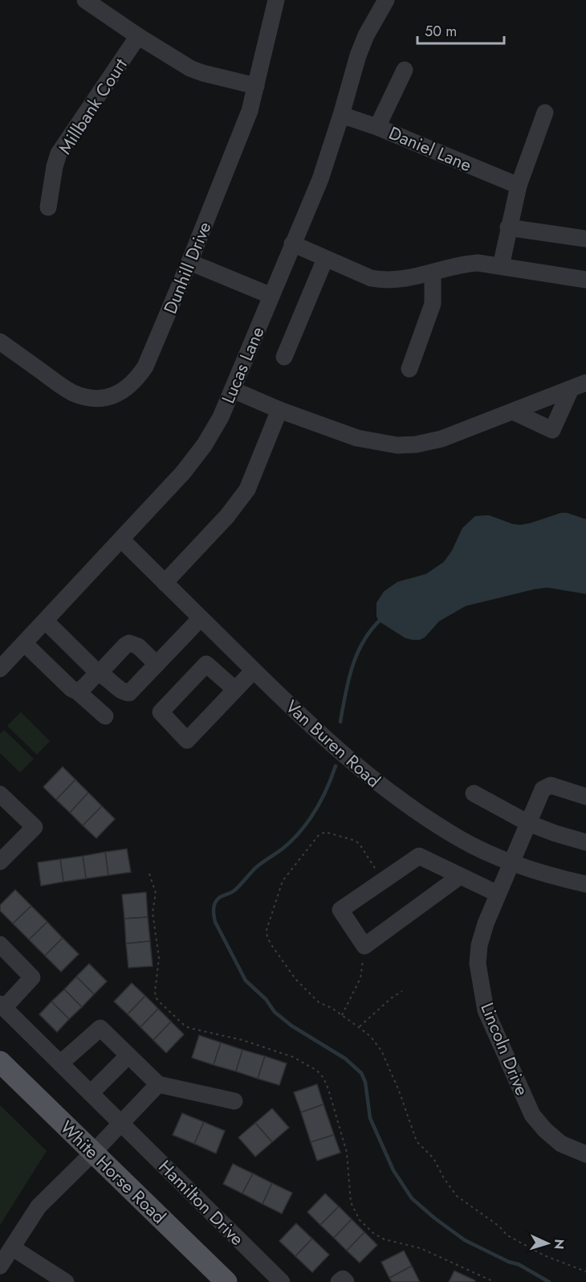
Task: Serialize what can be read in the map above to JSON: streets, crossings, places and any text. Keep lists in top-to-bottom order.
{
  "streets": {
    "main road": ["White Horse Road"],
    "street": [
      "Millbank Court",
      "Daniel Lane",
      "Dunhill Drive",
      "Lucas Lane",
      "Van Buren Road",
      "Lincoln Drive",
      "Hamilton Drive"
    ]
  },
  "crossings": [
    ["Daniel Lane", "Lucas Lane"],
    ["Lucas Lane", "Van Buren Road"],
    ["Van Buren Road", "Lincoln Drive"]
  ],
  "scale_bar": "50 m",
  "north": "right"
}
